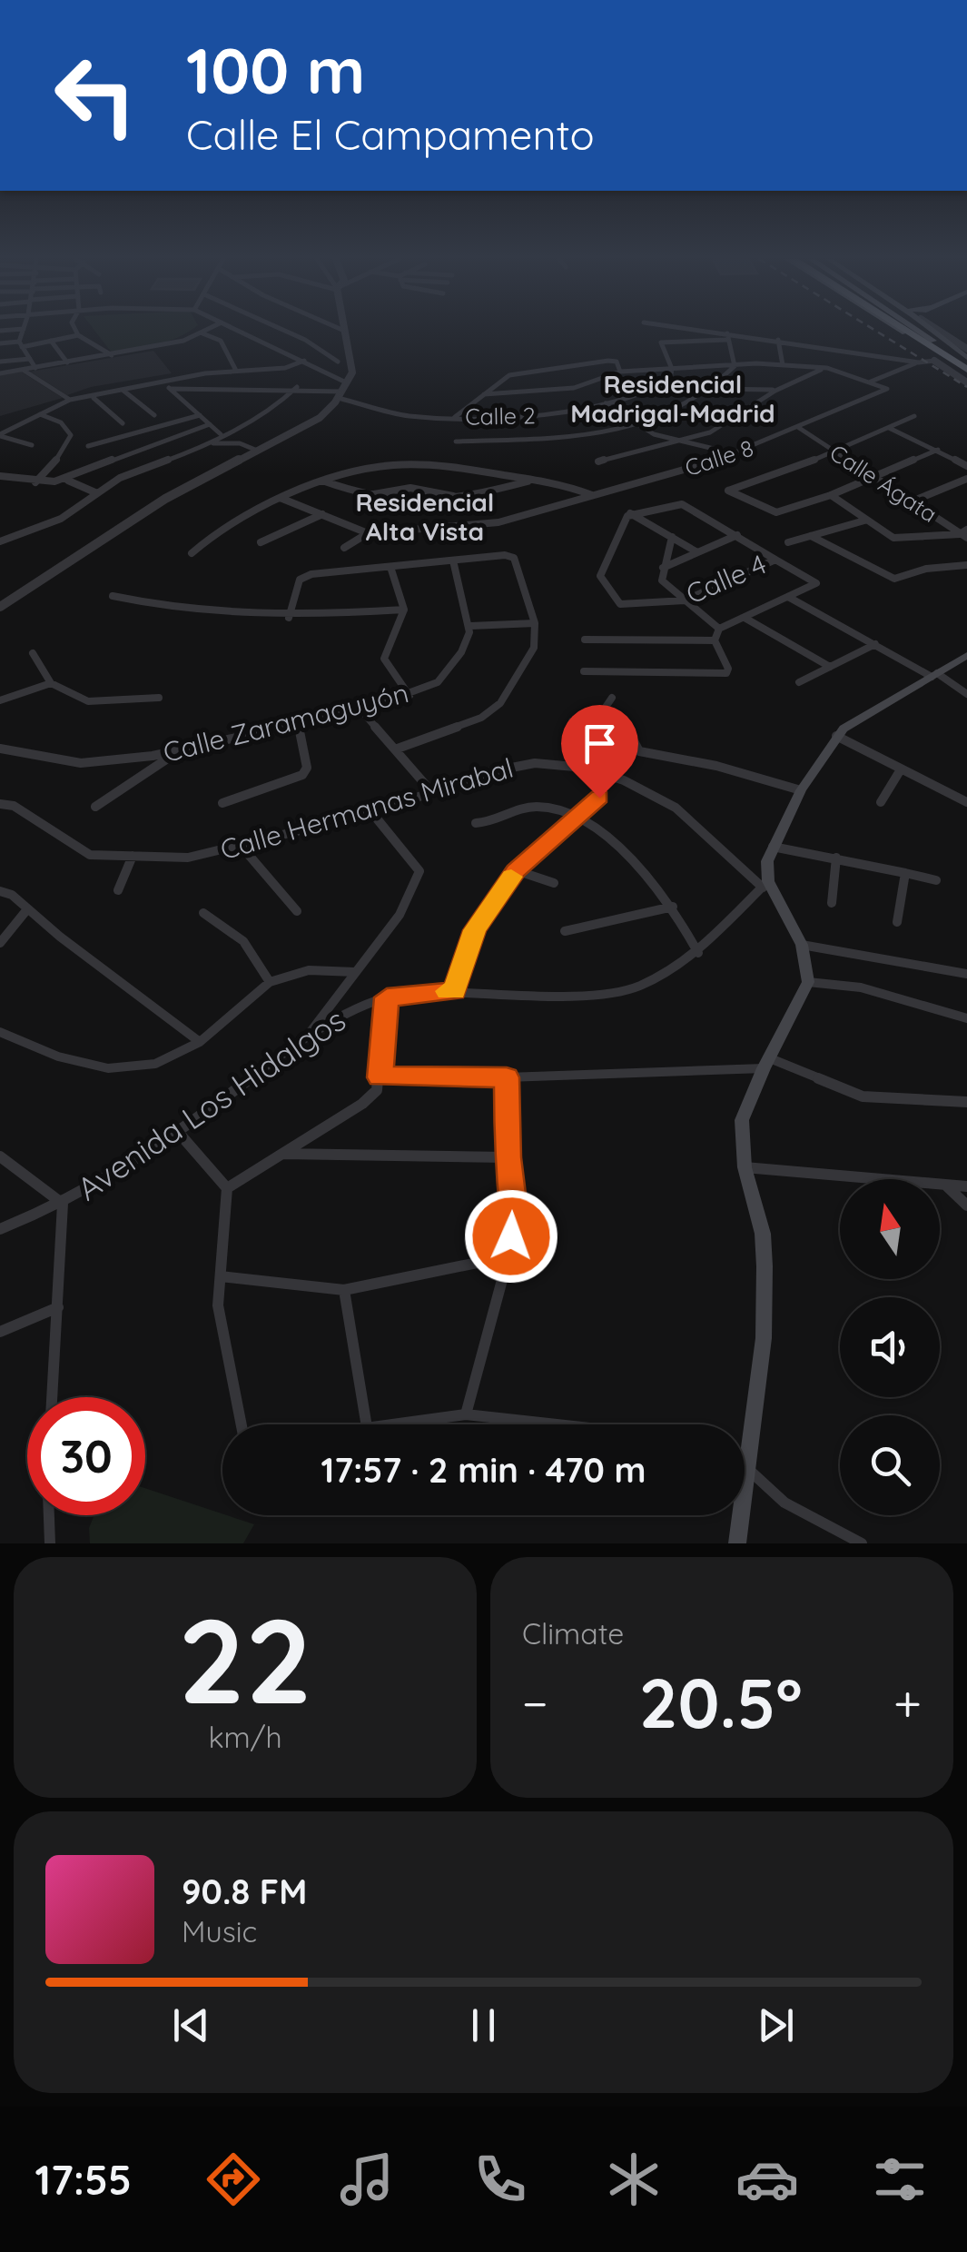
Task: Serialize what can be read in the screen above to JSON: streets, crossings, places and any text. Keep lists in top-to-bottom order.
{
  "streets": {
    "street": [
      "Calle 2",
      "Calle 8",
      "Calle Ágata",
      "Calle 4",
      "Calle Zaramaguyón",
      "Calle Hermanas Mirabal",
      "Avenida Los Hidalgos"
    ]
  },
  "crossings": [
    ["Calle 8", "Calle Ágata"],
    ["Calle Hermanas Mirabal", "Avenida Los Hidalgos"]
  ],
  "districts": ["Residencial Madrigal-Madrid", "Residencial Alta Vista"],
  "north": "top",
  "page": {
    "turn": ["100 m", "Calle El Campamento"],
    "limit": "30",
    "trip": "17:57 · 2 min · 470 m",
    "tile": [
      ["22", "km/h"],
      "Climate"
    ],
    "heat": ["−", "20.5°", "+"],
    "song": ["90.8 FM", "Music"],
    "tabs": "17:55"
  }
}
